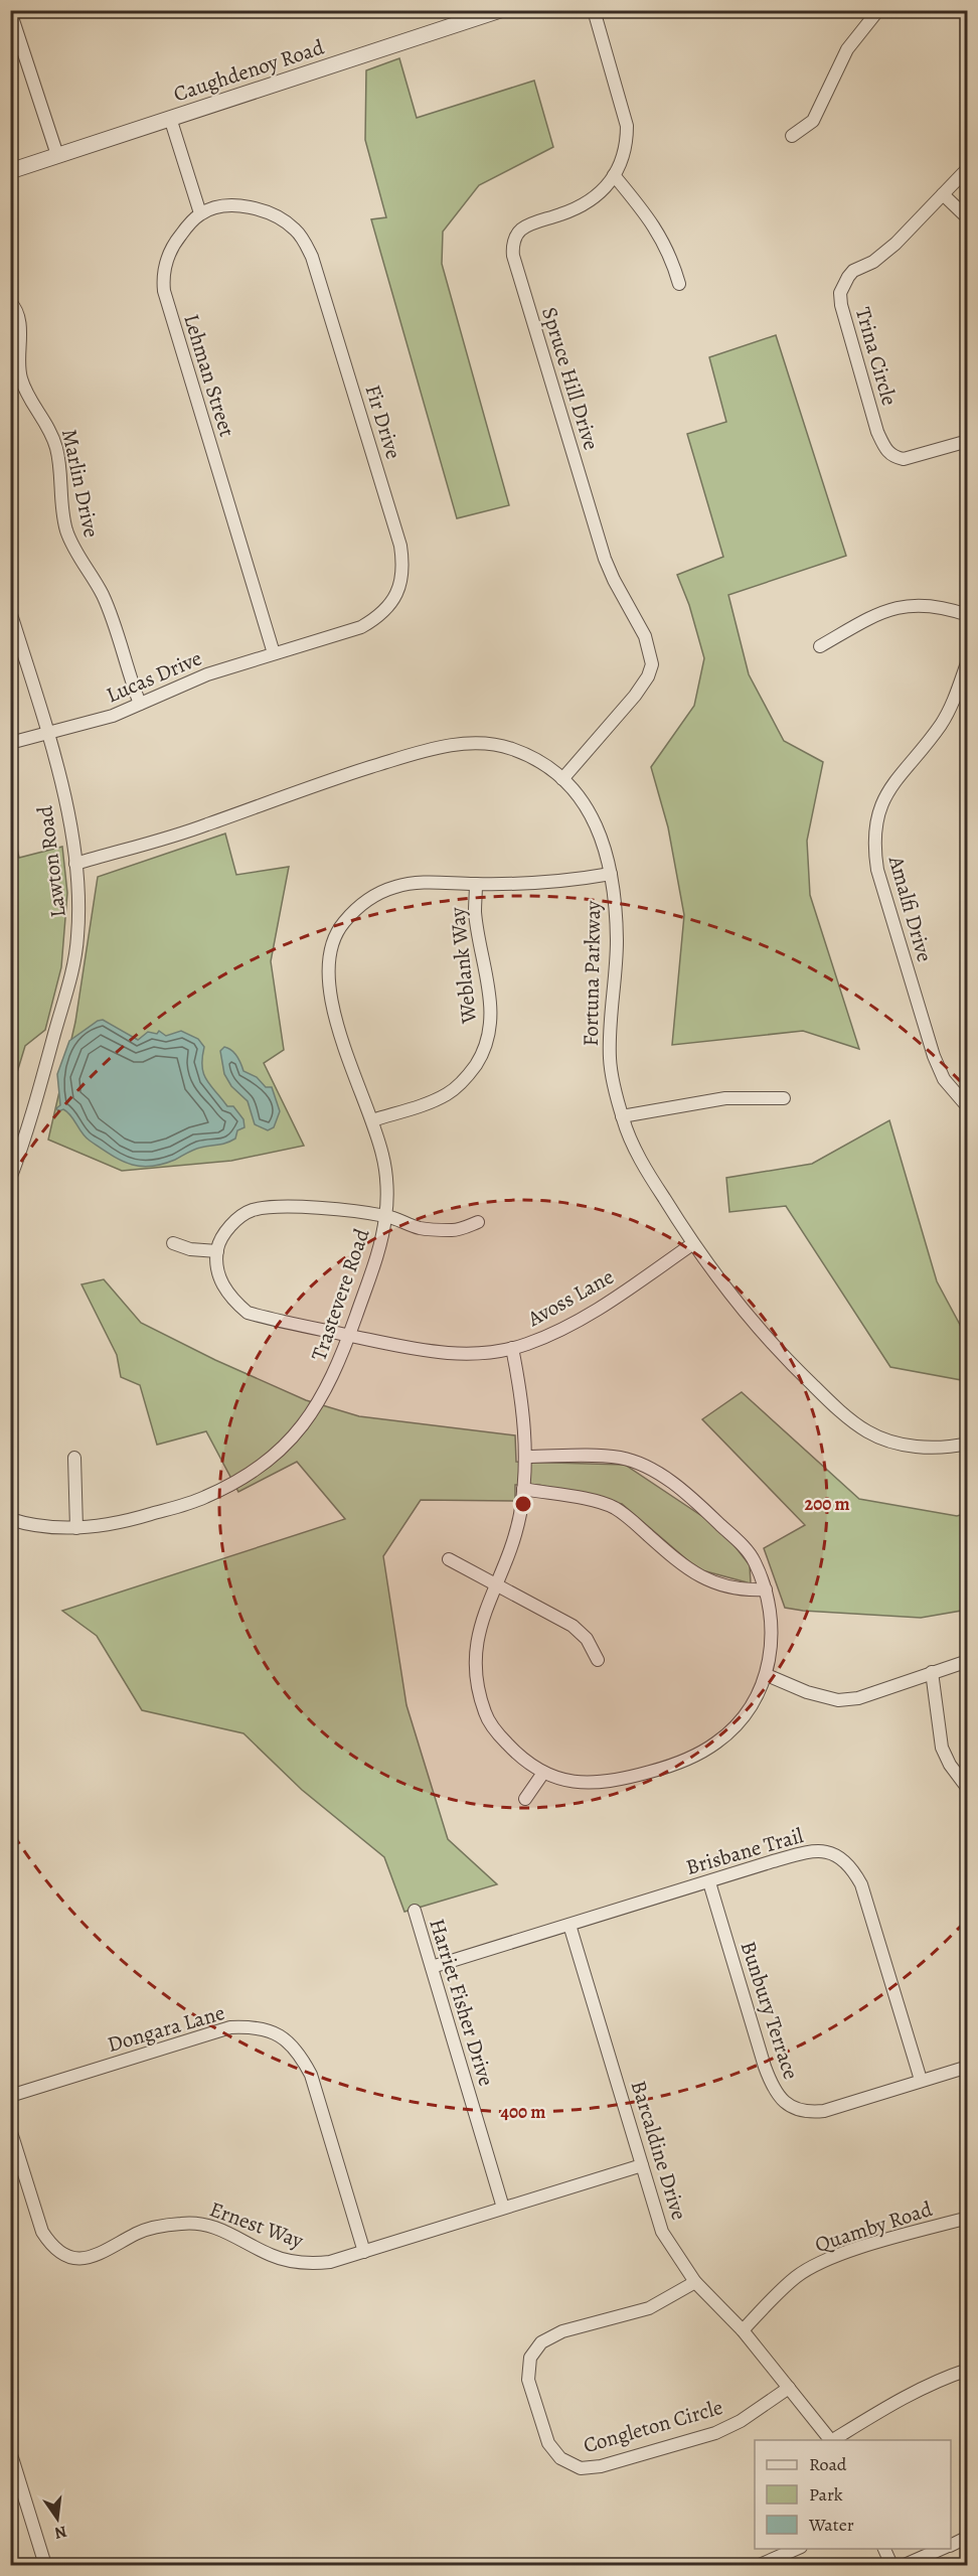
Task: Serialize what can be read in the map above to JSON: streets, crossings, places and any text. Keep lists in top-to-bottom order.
{
  "streets": {
    "street": [
      "Caughdenoy Road",
      "Trina Circle",
      "Lehman Street",
      "Spruce Hill Drive",
      "Fir Drive",
      "Marlin Drive",
      "Lucas Drive",
      "Lawton Road",
      "Amalfi Drive",
      "Weblank Way",
      "Fortuna Parkway",
      "Trastevere Road",
      "Avoss Lane",
      "Brisbane Trail",
      "Harriet Fisher Drive",
      "Bunbury Terrace",
      "Dongara Lane",
      "Barcaldine Drive",
      "Ernest Way",
      "Quamby Road",
      "Congleton Circle"
    ]
  },
  "crossings": [
    ["Lehman Street", "Fir Drive"],
    ["Lehman Street", "Lucas Drive"],
    ["Spruce Hill Drive", "Fortuna Parkway"],
    ["Fir Drive", "Lucas Drive"],
    ["Marlin Drive", "Lucas Drive"],
    ["Lucas Drive", "Lawton Road"],
    ["Lawton Road", "Fortuna Parkway"],
    ["Weblank Way", "Trastevere Road"],
    ["Fortuna Parkway", "Trastevere Road"],
    ["Fortuna Parkway", "Avoss Lane"],
    ["Trastevere Road", "Avoss Lane"],
    ["Brisbane Trail", "Harriet Fisher Drive"],
    ["Brisbane Trail", "Bunbury Terrace"],
    ["Brisbane Trail", "Barcaldine Drive"],
    ["Harriet Fisher Drive", "Ernest Way"],
    ["Dongara Lane", "Ernest Way"],
    ["Barcaldine Drive", "Ernest Way"],
    ["Barcaldine Drive", "Quamby Road"],
    ["Barcaldine Drive", "Congleton Circle"]
  ],
  "legend": ["Road", "Park", "Water"],
  "north": "bottom",
  "rings": ["200 m", "400 m"]
}
